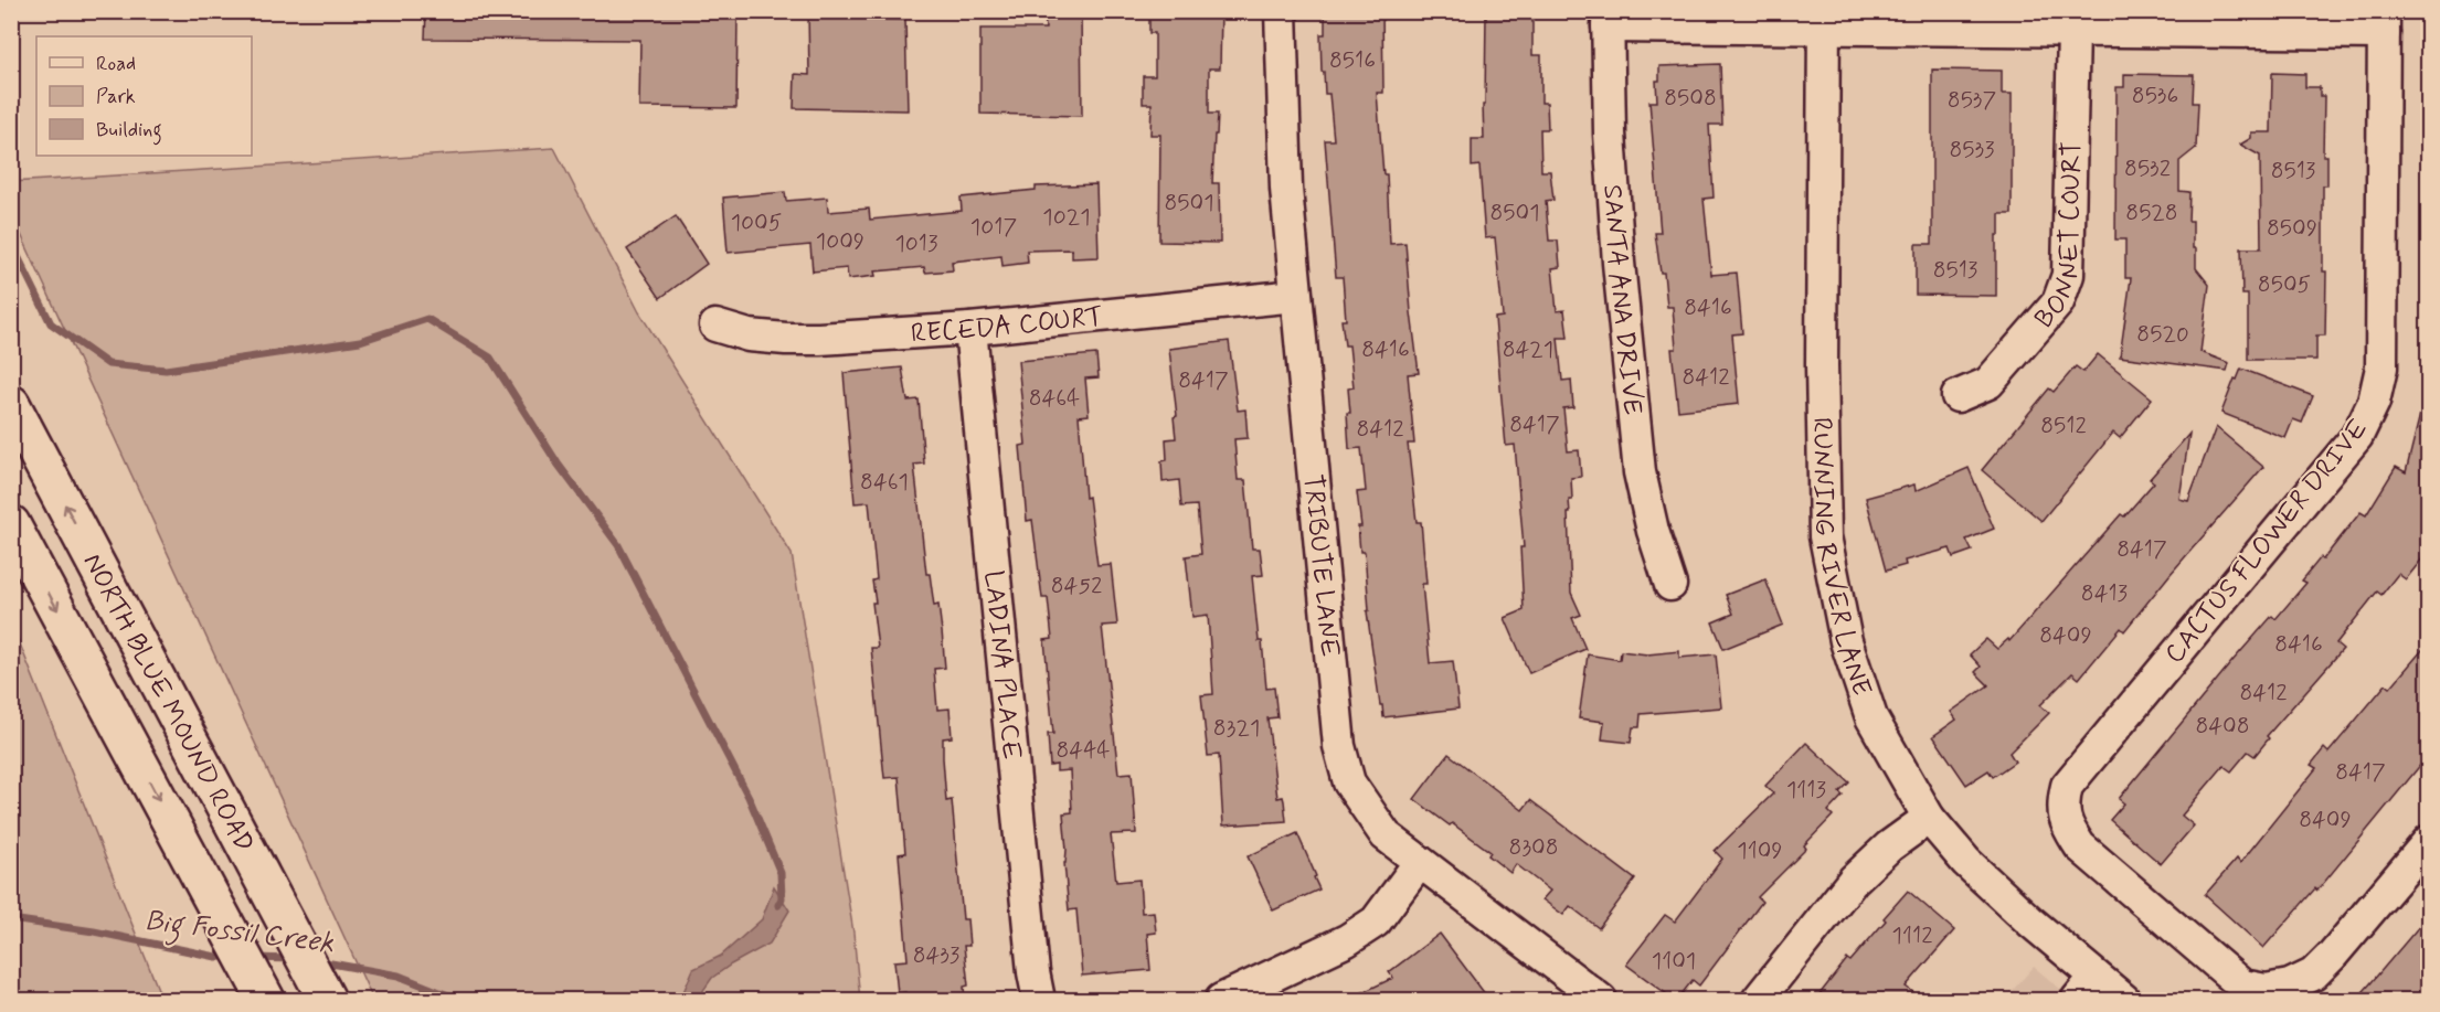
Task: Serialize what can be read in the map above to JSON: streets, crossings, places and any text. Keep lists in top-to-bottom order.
{
  "streets": {
    "main road": ["NORTH BLUE MOUND ROAD"],
    "street": [
      "BONNET COURT",
      "SANTA ANA DRIVE",
      "RECEDA COURT",
      "CACTUS FLOWER DRIVE",
      "RUNNING RIVER LANE",
      "TRIBUTE LANE",
      "LADINA PLACE"
    ]
  },
  "crossings": [
    ["RECEDA COURT", "TRIBUTE LANE"],
    ["RECEDA COURT", "LADINA PLACE"]
  ],
  "water": ["Big Fossil Creek"],
  "house_numbers": [
    "8516",
    "8536",
    "8508",
    "8537",
    "8533",
    "8532",
    "8513",
    "8501",
    "8501",
    "8528",
    "1021",
    "1005",
    "1017",
    "8509",
    "1009",
    "1013",
    "8513",
    "8505",
    "8416",
    "8520",
    "8416",
    "8421",
    "8412",
    "8417",
    "8464",
    "8417",
    "8512",
    "8412",
    "8461",
    "8417",
    "8452",
    "8413",
    "8409",
    "8416",
    "8412",
    "8408",
    "8321",
    "8444",
    "8417",
    "1113",
    "8409",
    "8308",
    "1109",
    "1112",
    "8433",
    "1101"
  ],
  "legend": ["Road", "Park", "Building"]
}
